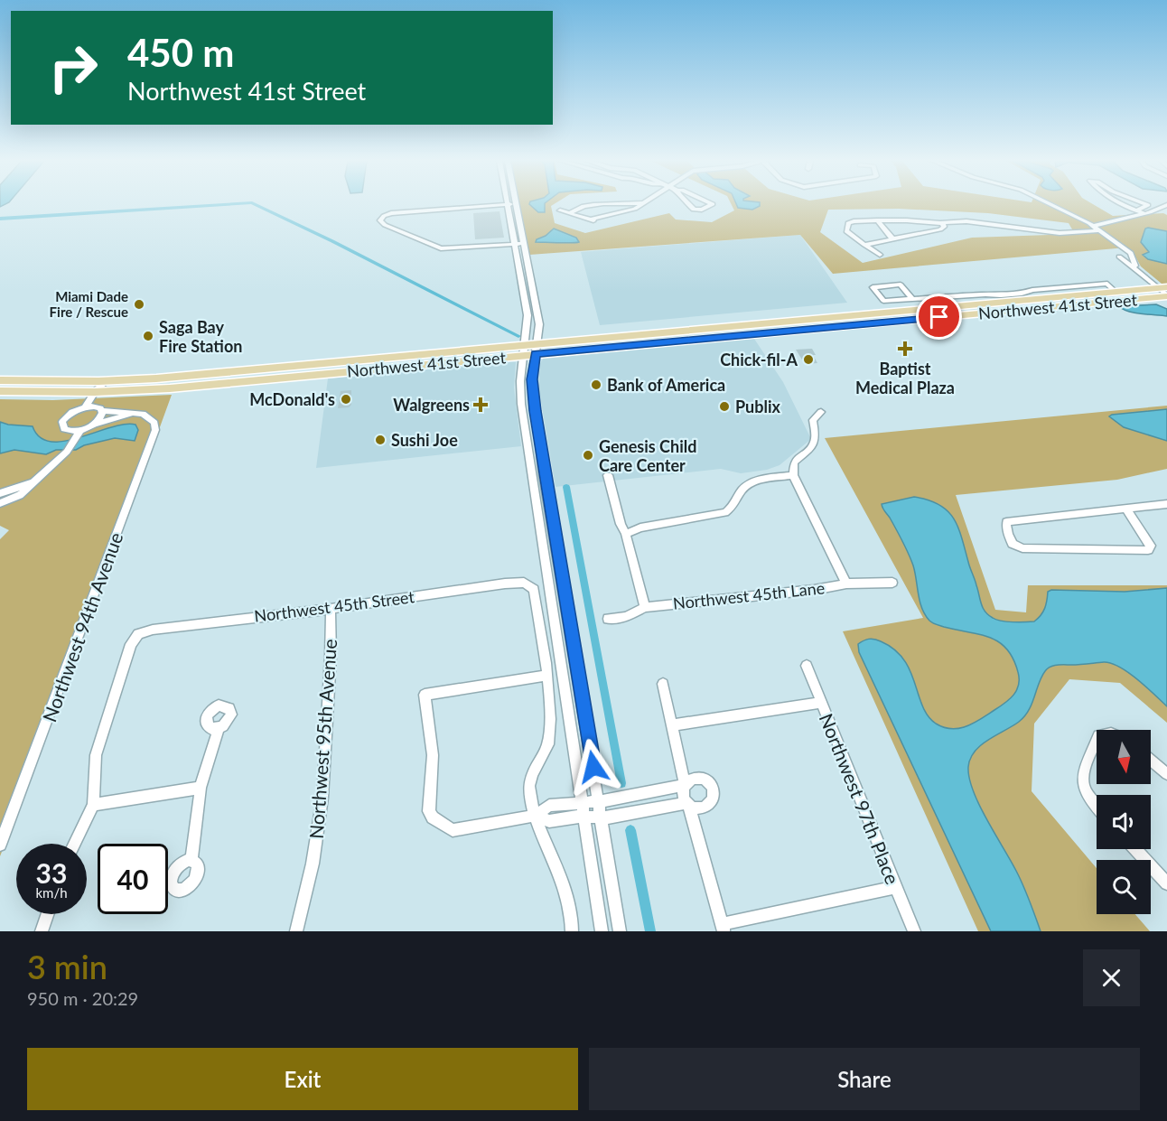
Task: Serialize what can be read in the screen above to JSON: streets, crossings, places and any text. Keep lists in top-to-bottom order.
{
  "streets": {
    "main road": ["Northwest 41st Street"],
    "street": [
      "Northwest 45th Lane",
      "Northwest 45th Street",
      "Northwest 94th Avenue",
      "Northwest 95th Avenue",
      "Northwest 97th Place"
    ]
  },
  "crossings": [
    ["Northwest 45th Street", "Northwest 95th Avenue"]
  ],
  "places": {
    "other": [
      "Miami Dade Fire / Rescue",
      "Saga Bay Fire Station",
      "Chick-fil-A",
      "Bank of America",
      "McDonald's",
      "Publix",
      "Sushi Joe",
      "Genesis Child Care Center"
    ],
    "health": ["Baptist Medical Plaza", "Walgreens"]
  },
  "north": "bottom",
  "page": {
    "turn": ["450 m", "Northwest 41st Street"],
    "speed": "33 km/h",
    "limit": "40",
    "heading": ["3 min", "950 m · 20:29"],
    "buttons": ["Exit", "Share"]
  }
}
